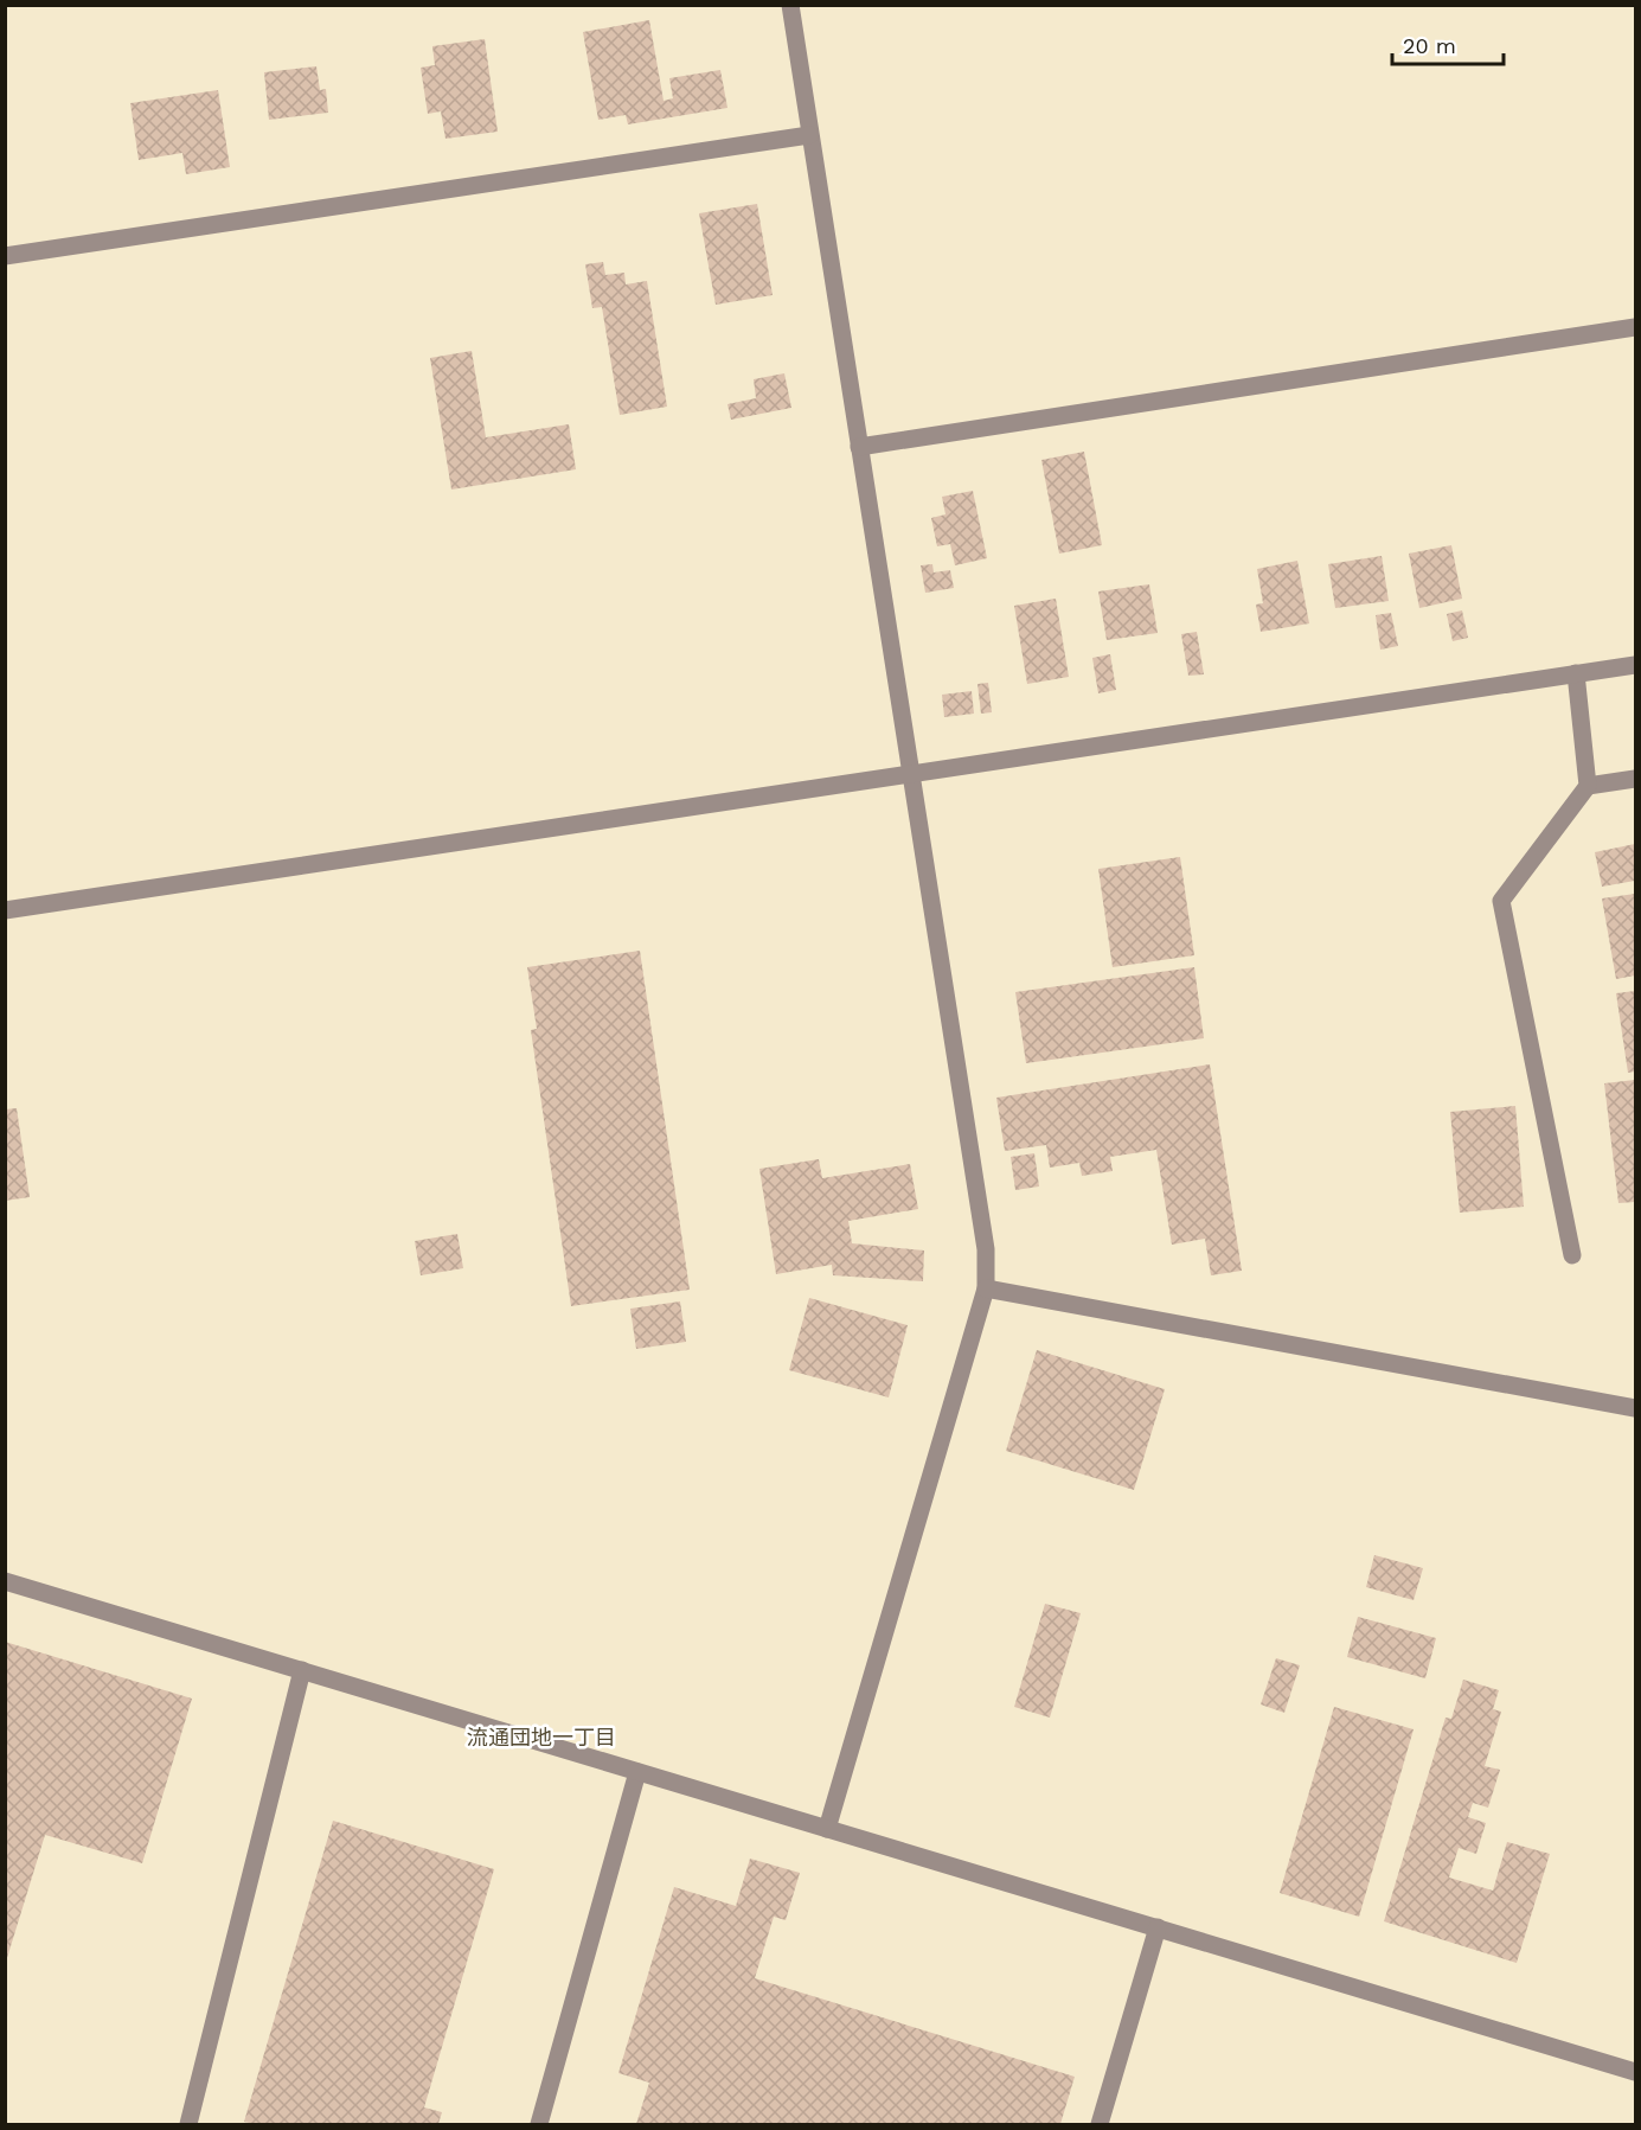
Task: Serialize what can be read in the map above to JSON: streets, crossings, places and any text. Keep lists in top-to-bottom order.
{
  "districts": ["流通団地一丁目"],
  "scale_bar": "20 m"
}
